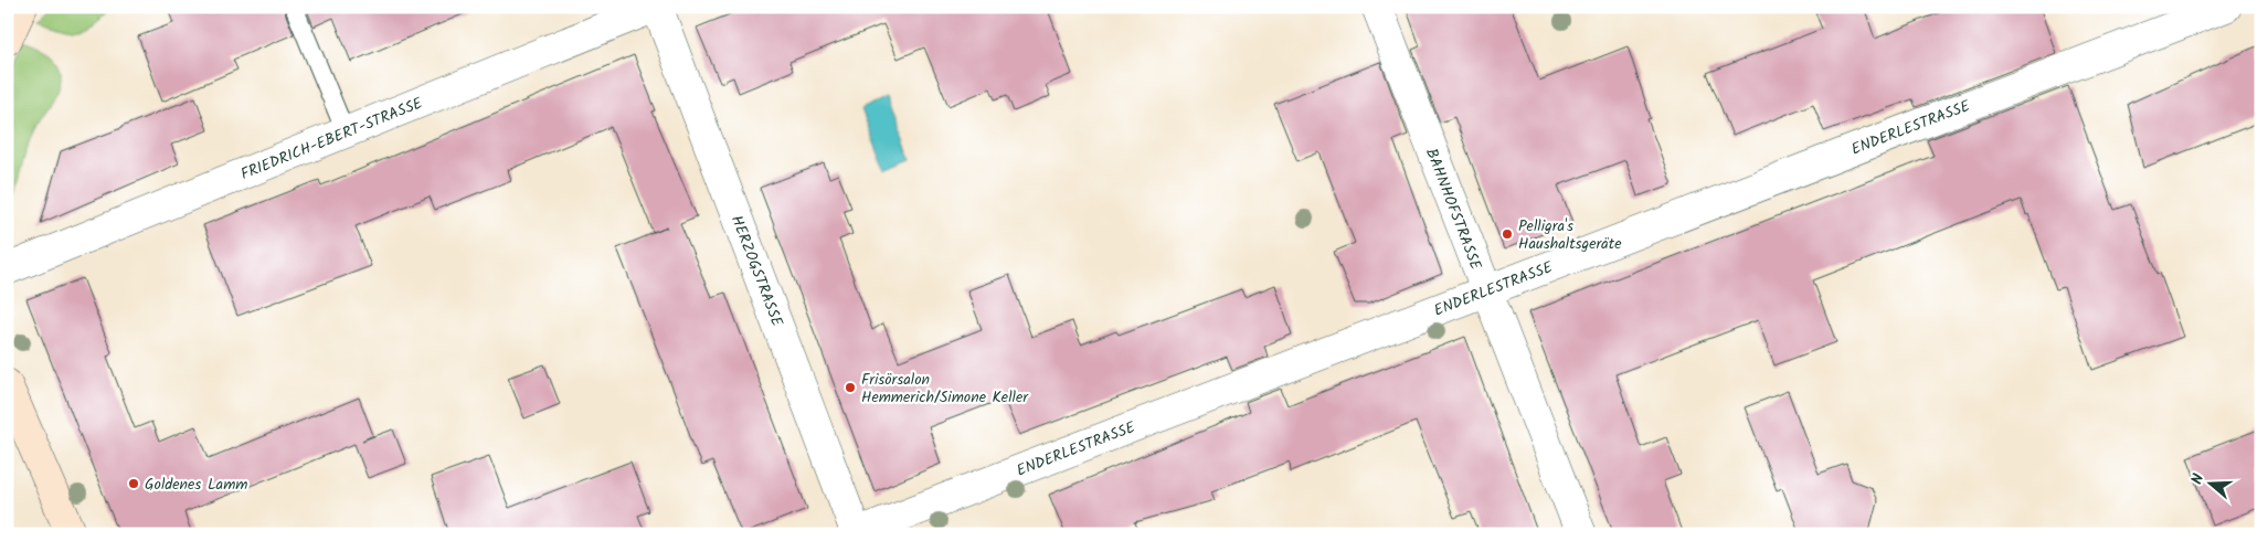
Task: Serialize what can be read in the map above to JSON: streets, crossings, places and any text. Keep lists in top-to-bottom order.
{
  "streets": {
    "street": [
      "ENDERLESTRASSE",
      "FRIEDRICH-EBERT-STRASSE",
      "BAHNHOFSTRASSE",
      "HERZOGSTRASSE"
    ]
  },
  "crossings": [
    ["ENDERLESTRASSE", "BAHNHOFSTRASSE"],
    ["ENDERLESTRASSE", "HERZOGSTRASSE"],
    ["FRIEDRICH-EBERT-STRASSE", "HERZOGSTRASSE"]
  ],
  "places": ["Pelligra's Haushaltsgeräte", "Frisörsalon Hemmerich/Simone Keller", "Goldenes Lamm"],
  "north": "left"
}
